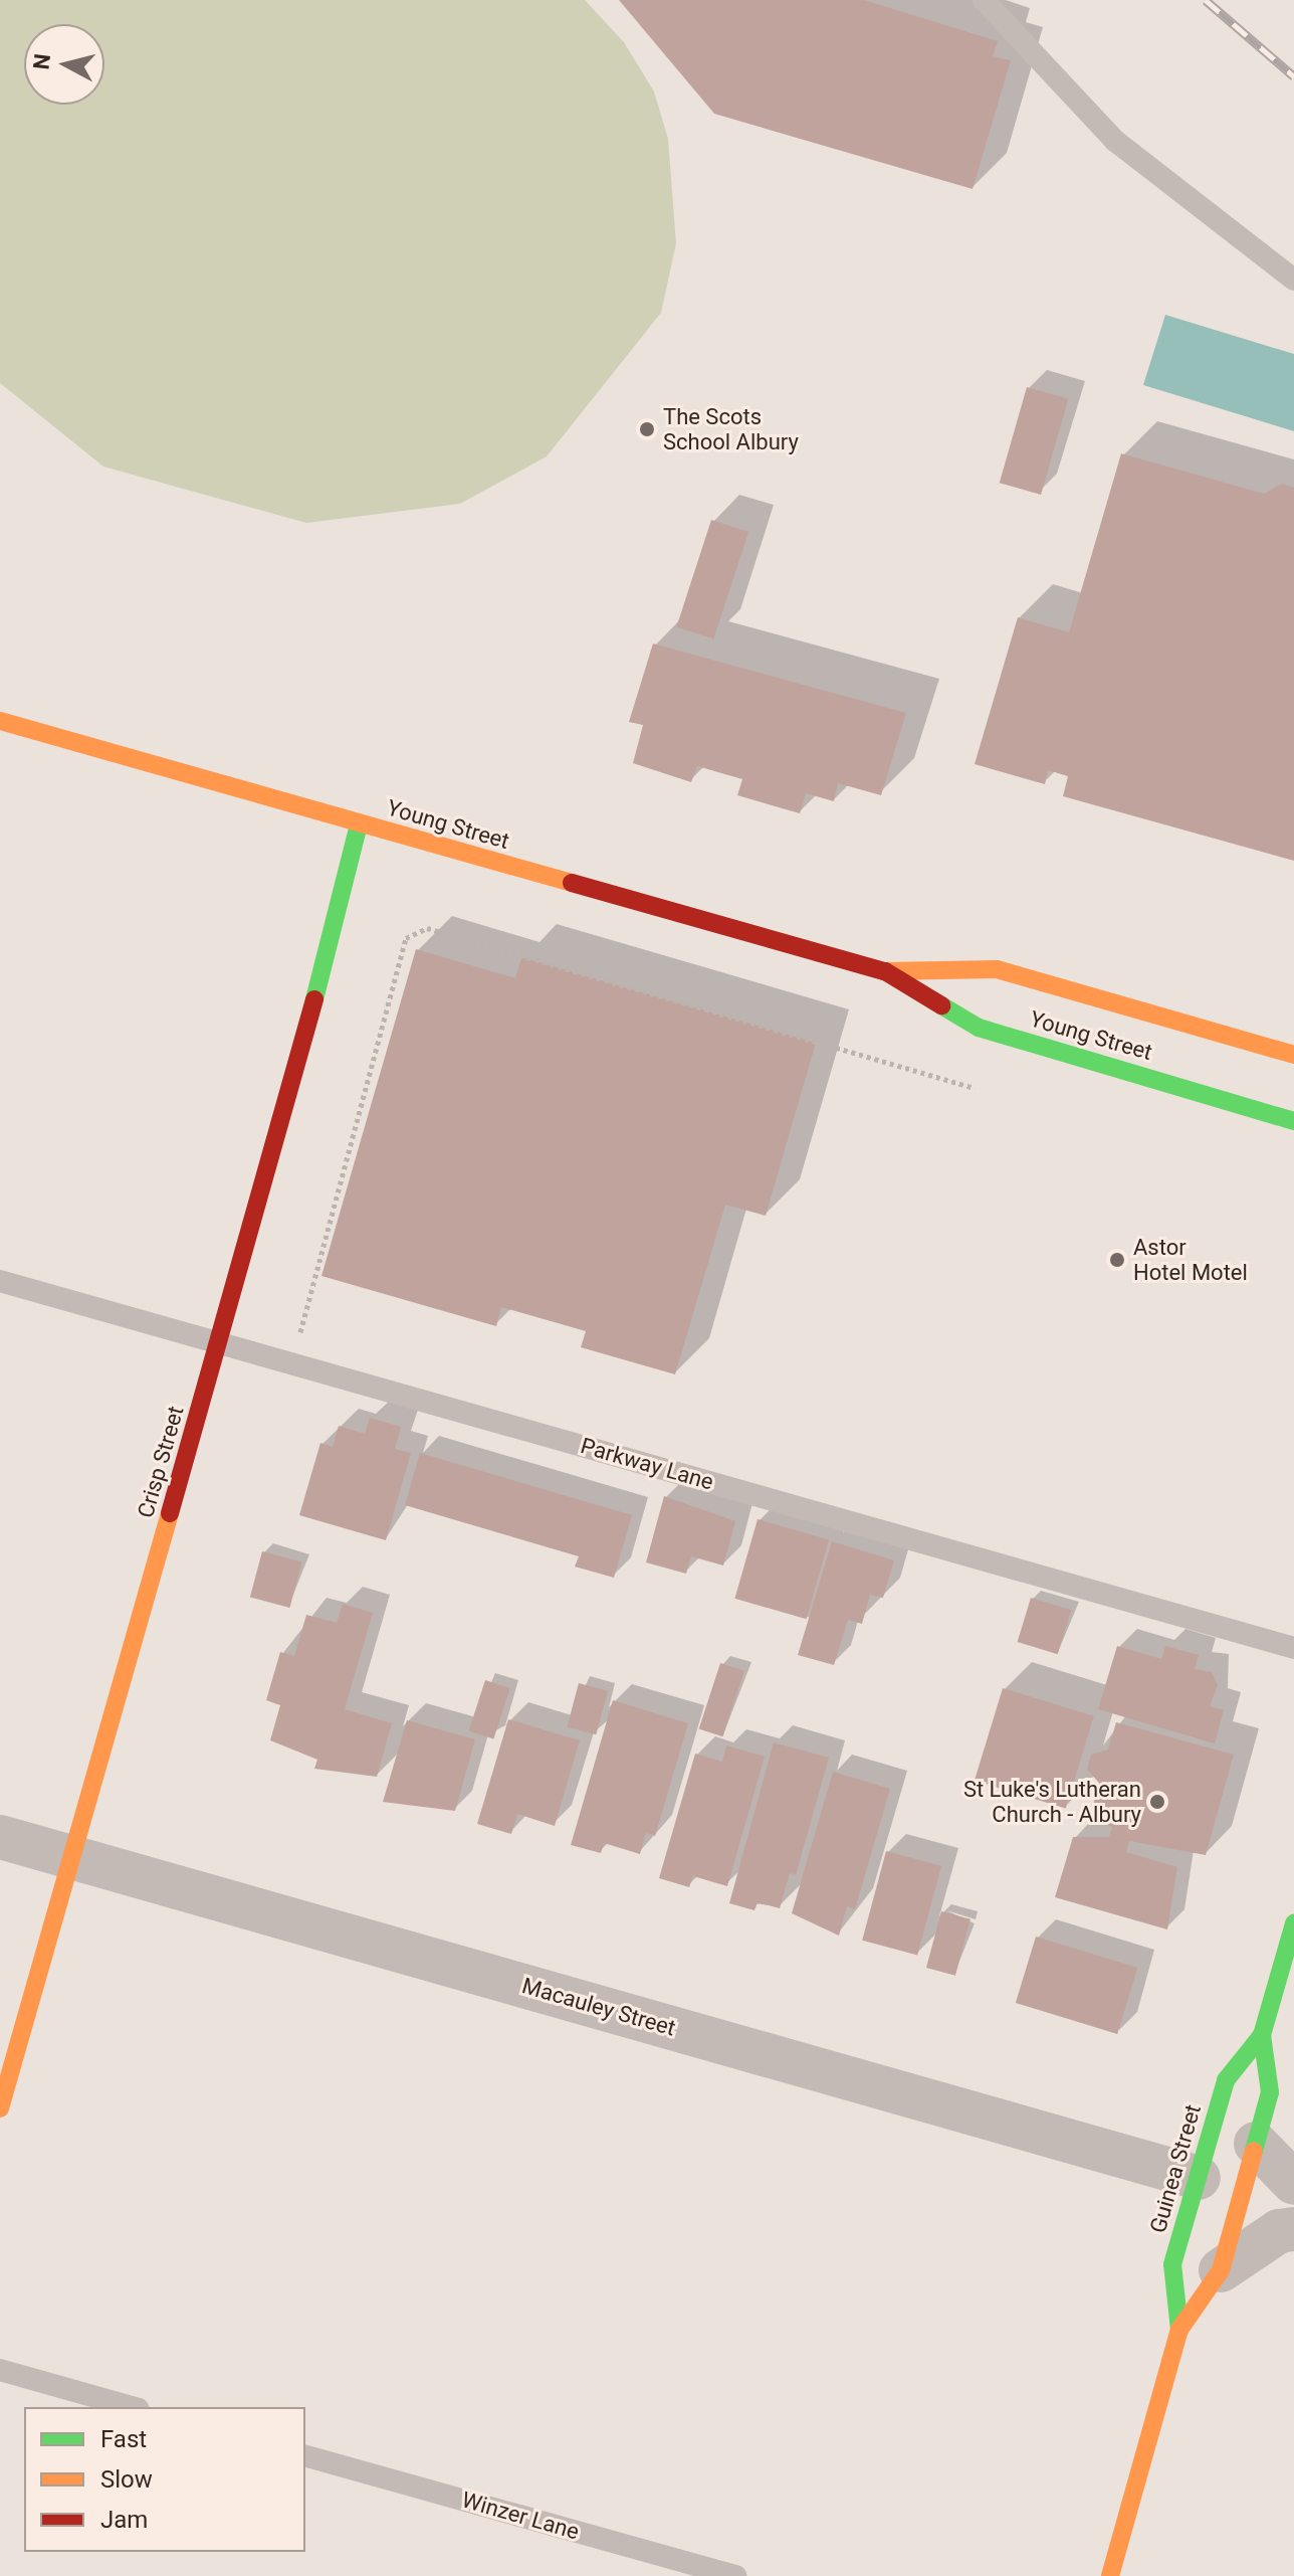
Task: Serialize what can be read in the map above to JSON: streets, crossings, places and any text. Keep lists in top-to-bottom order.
{
  "streets": {
    "street": [
      "Young Street",
      "Crisp Street",
      "Macauley Street",
      "Guinea Street"
    ],
    "lane": ["Parkway Lane", "Winzer Lane"]
  },
  "crossings": [
    ["Young Street", "Crisp Street"],
    ["Crisp Street", "Parkway Lane"],
    ["Crisp Street", "Macauley Street"],
    ["Macauley Street", "Guinea Street"]
  ],
  "places": ["The Scots School Albury", "Astor Hotel Motel", "St Luke's Lutheran Church - Albury"],
  "legend": ["Fast", "Slow", "Jam"],
  "north": "left"
}
